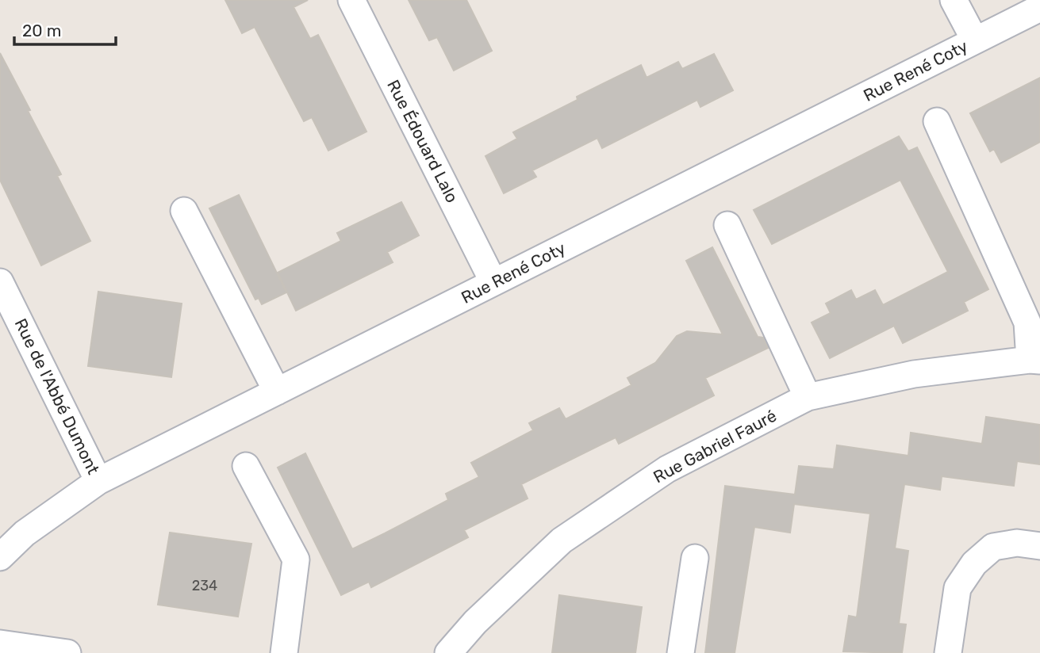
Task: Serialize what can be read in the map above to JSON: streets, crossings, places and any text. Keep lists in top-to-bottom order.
{
  "streets": {
    "street": [
      "Rue René Coty",
      "Rue Édouard Lalo",
      "Rue de l'Abbé Dumont",
      "Rue Gabriel Fauré"
    ]
  },
  "crossings": [
    ["Rue René Coty", "Rue Édouard Lalo"],
    ["Rue René Coty", "Rue de l'Abbé Dumont"]
  ],
  "house_numbers": ["234"],
  "scale_bar": "20 m"
}
